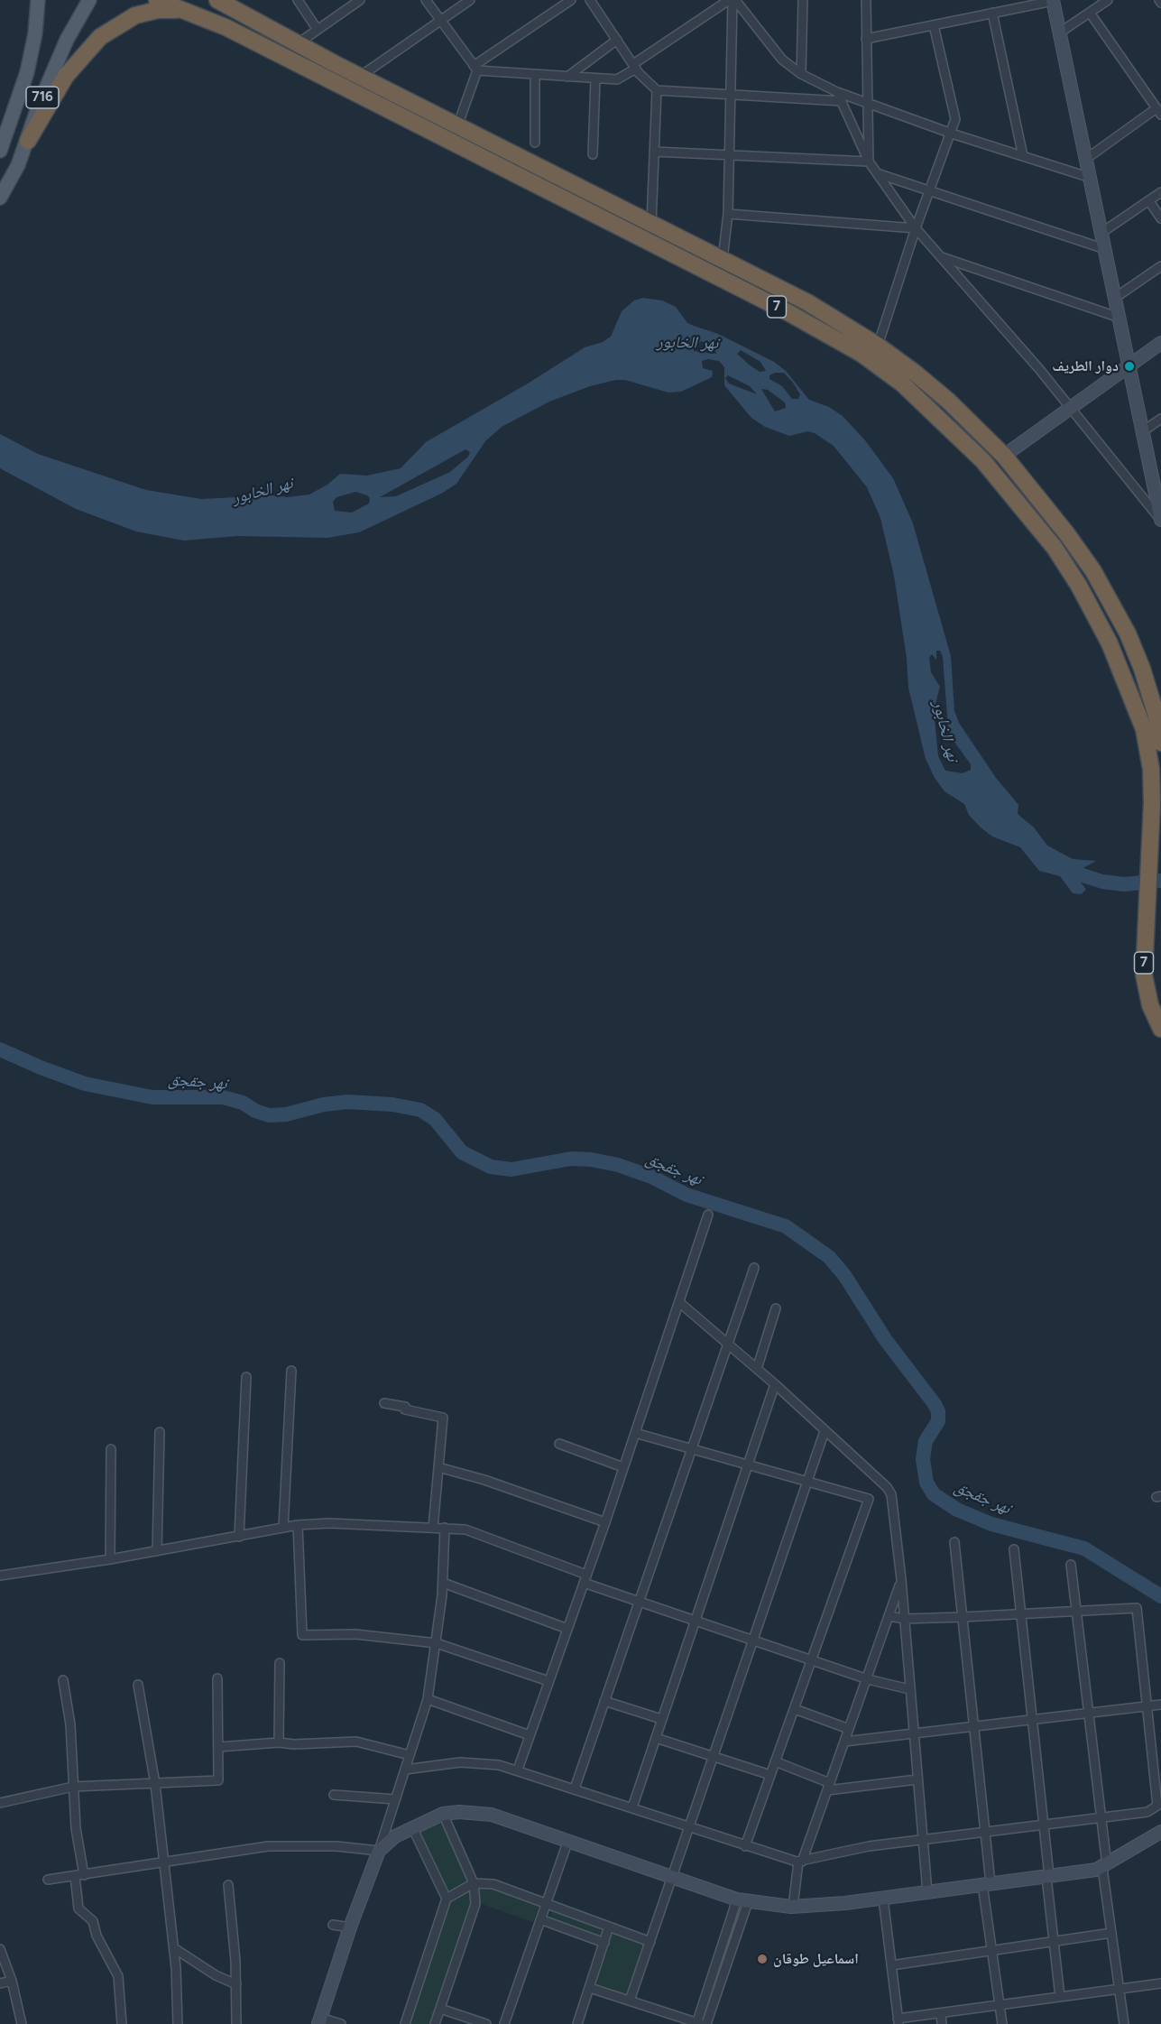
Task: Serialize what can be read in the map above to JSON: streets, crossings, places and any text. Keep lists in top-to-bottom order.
{
  "streets": {
    "highway": ["7"],
    "main road": ["716"]
  },
  "water": ["نهر الخابور", "نهر جقجق"],
  "places": ["دوار الطريف", "اسماعيل طوقان"]
}
